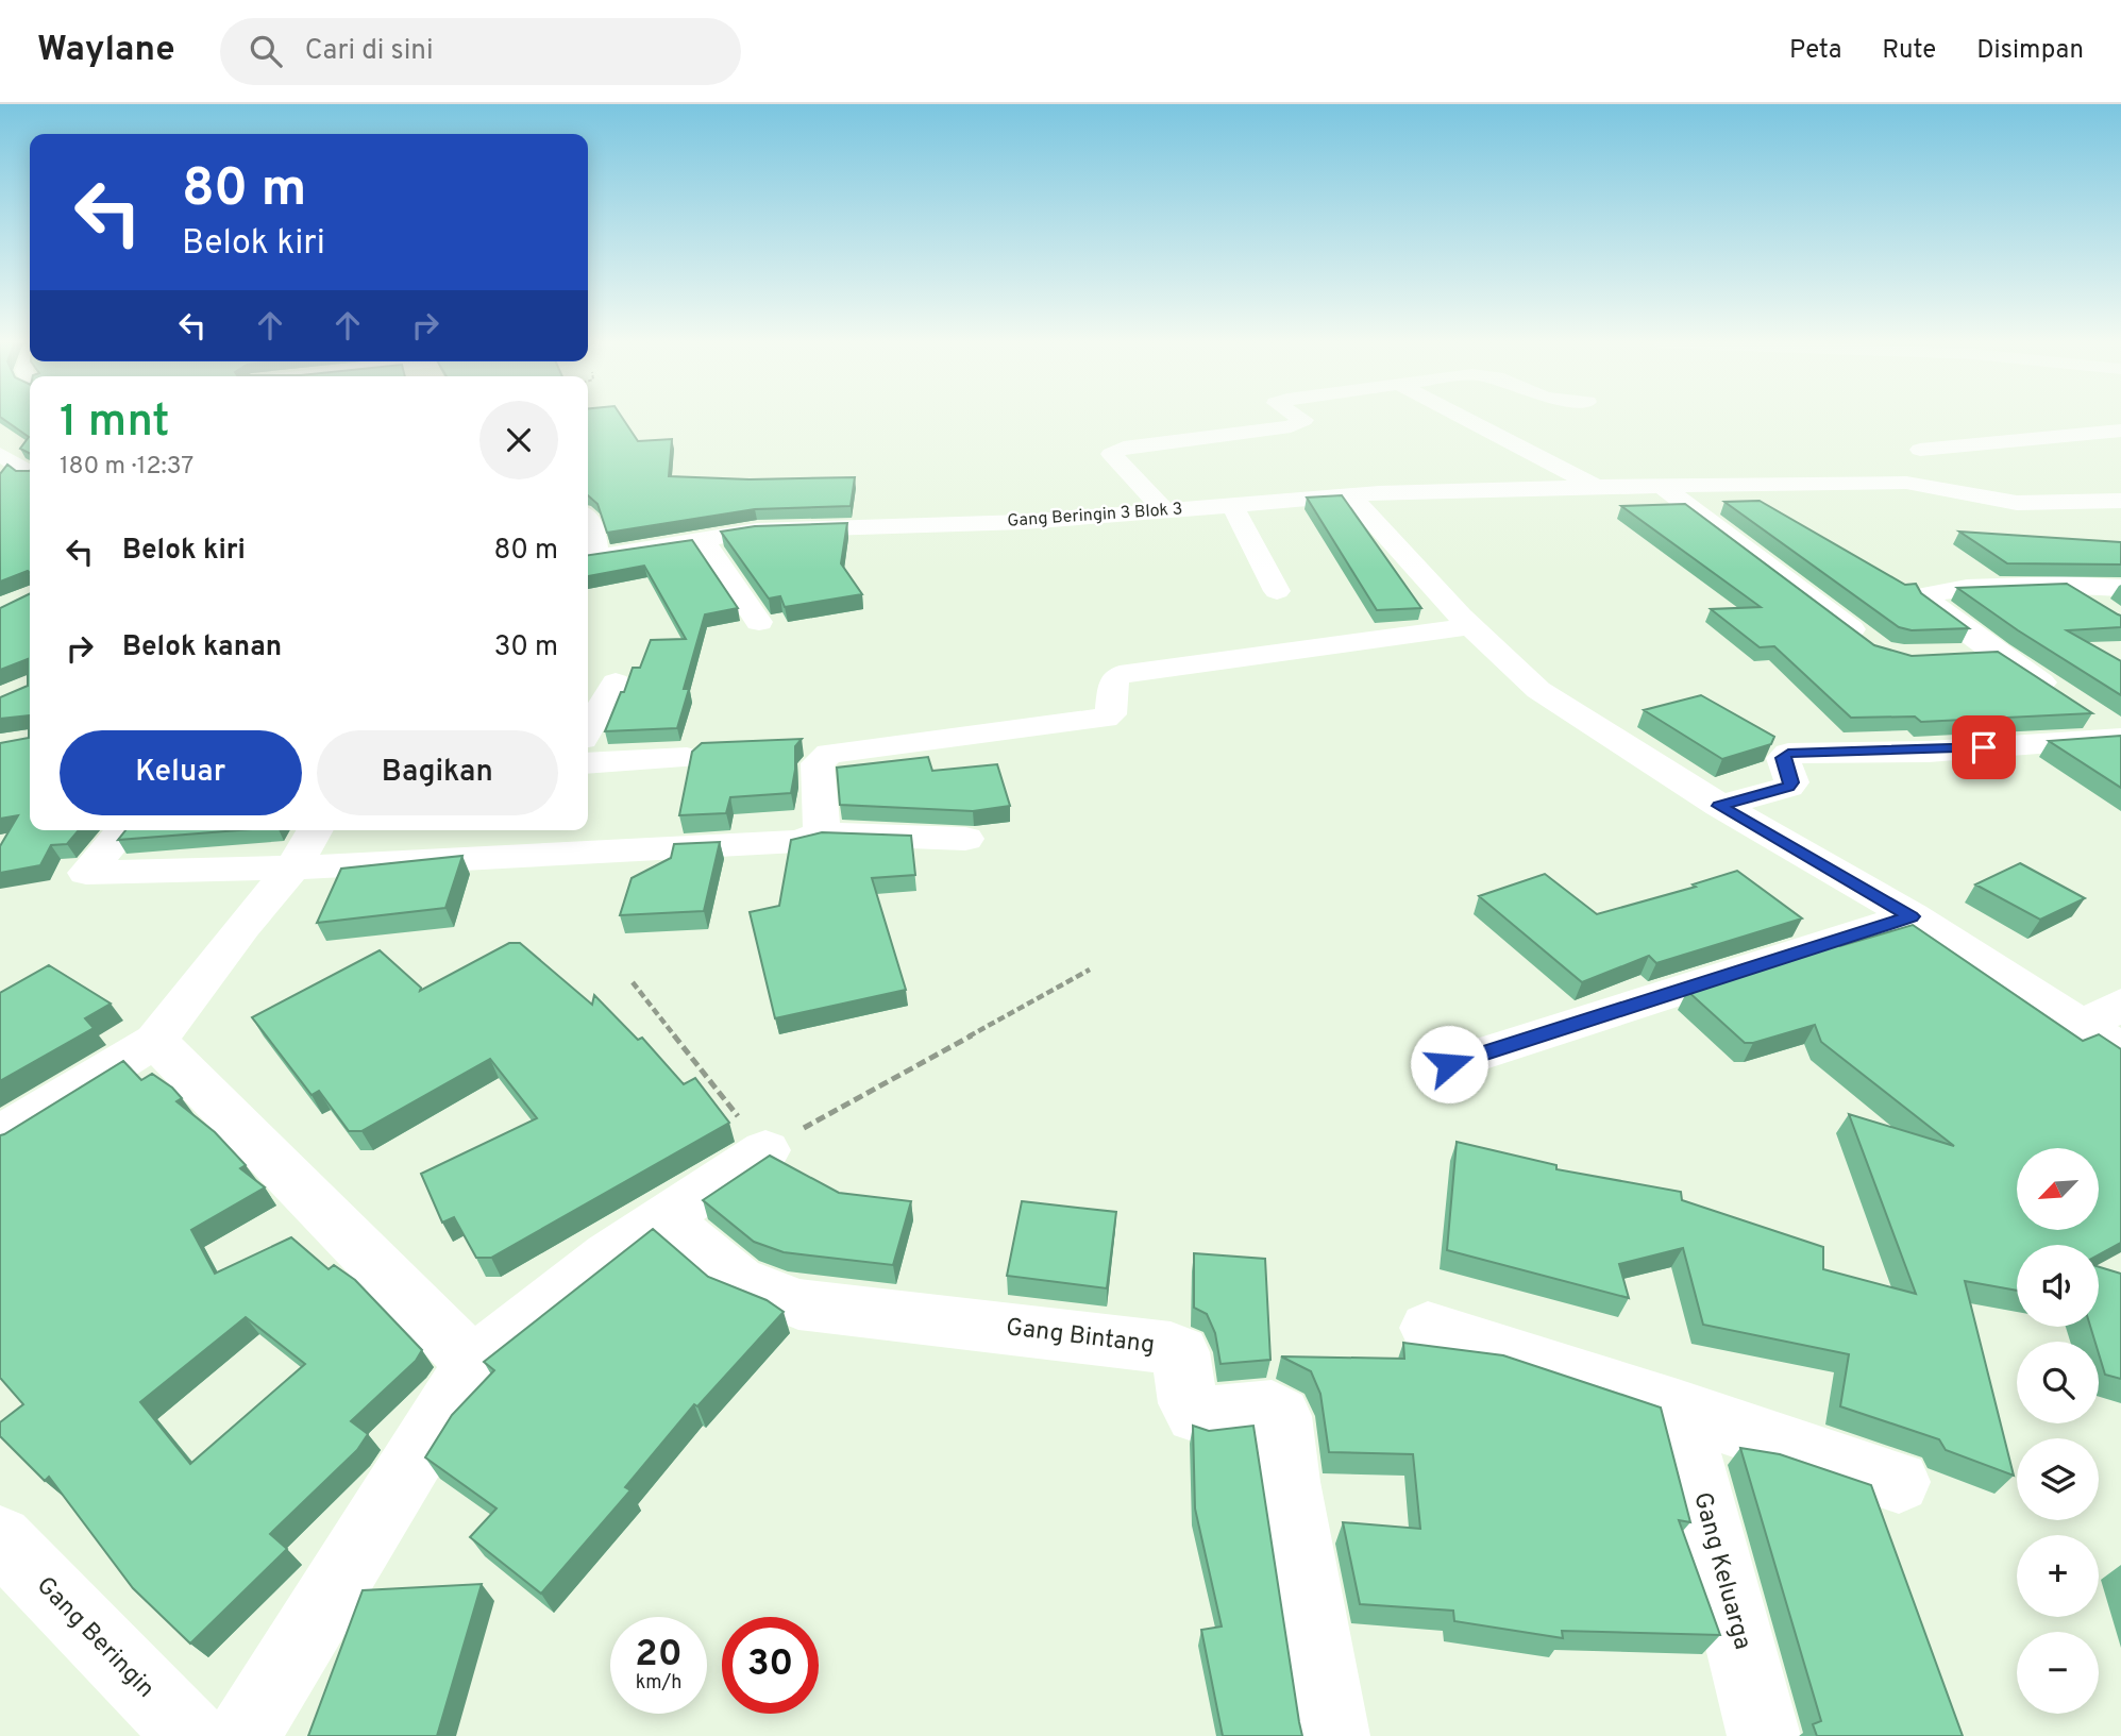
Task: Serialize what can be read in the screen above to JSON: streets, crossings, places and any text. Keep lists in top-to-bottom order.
{
  "streets": {
    "street": [
      "Gang Beringin 3 Blok 3",
      "Gang Bintang",
      "Gang Keluarga",
      "Gang Beringin"
    ]
  },
  "north": "bottom left",
  "page": {
    "header": "Waylane",
    "search": "Cari di sini",
    "nav": ["Peta", "Rute", "Disimpan"],
    "turn": ["80 m", "Belok kiri"],
    "heading": ["1 mnt", "180 m · 12:37"],
    "list": [
      {
        "name": "Belok kiri",
        "value": "80 m"
      },
      {
        "name": "Belok kanan",
        "value": "30 m"
      }
    ],
    "buttons": ["Keluar", "Bagikan"],
    "map_buttons": ["+", "−"],
    "speed": "20 km/h",
    "limit": "30"
  }
}
